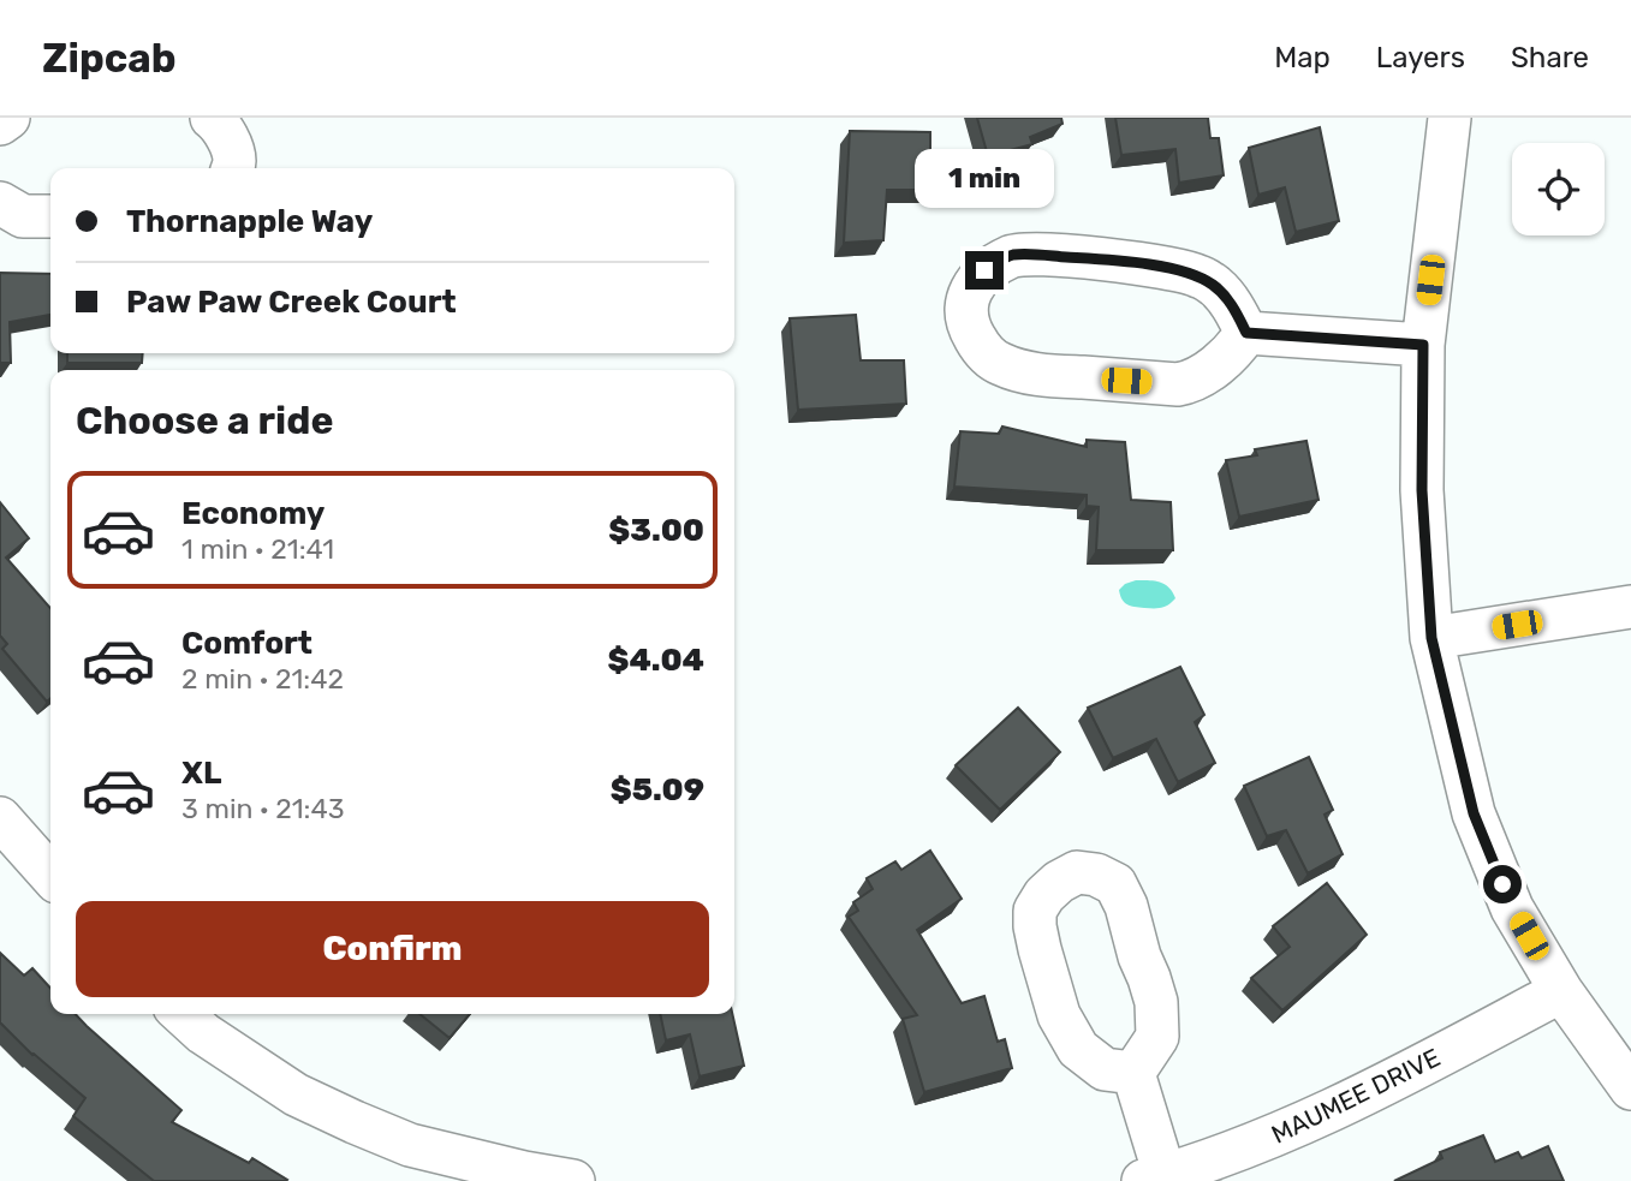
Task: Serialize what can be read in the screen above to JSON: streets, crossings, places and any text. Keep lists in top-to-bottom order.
{
  "streets": {
    "street": ["MAUMEE DRIVE"]
  },
  "page": {
    "header": "Zipcab",
    "nav": ["Map", "Layers", "Share"],
    "bubble": "1 min",
    "banner": ["Thornapple Way", "Paw Paw Creek Court"],
    "heading": "Choose a ride",
    "list": [
      {
        "name": "Economy",
        "note": "1 min · 21:41",
        "value": "$3.00"
      },
      {
        "name": "Comfort",
        "note": "2 min · 21:42",
        "value": "$4.04"
      },
      {
        "name": "XL",
        "note": "3 min · 21:43",
        "value": "$5.09"
      }
    ],
    "buttons": "Confirm"
  }
}
